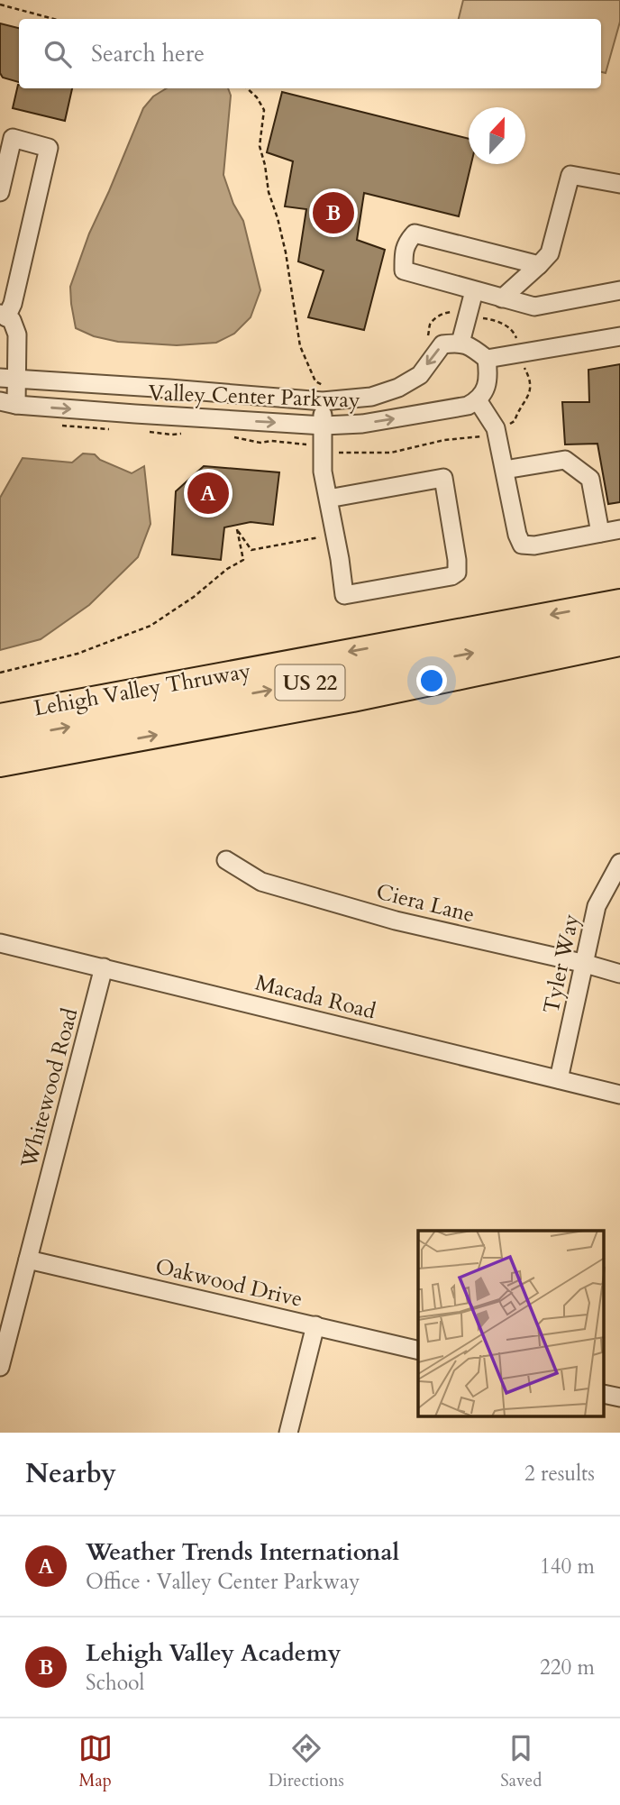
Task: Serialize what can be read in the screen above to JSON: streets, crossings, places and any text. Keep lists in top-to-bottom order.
{
  "streets": {
    "highway": ["US 22", "Lehigh Valley Thruway"],
    "street": [
      "Valley Center Parkway",
      "Ciera Lane",
      "Tyler Way",
      "Macada Road",
      "Whitewood Road",
      "Oakwood Drive"
    ]
  },
  "crossings": [
    ["Ciera Lane", "Tyler Way"],
    ["Tyler Way", "Macada Road"],
    ["Macada Road", "Whitewood Road"],
    ["Whitewood Road", "Oakwood Drive"]
  ],
  "north": "top",
  "page": {
    "search": "Search here",
    "pins": ["B", "A"],
    "heading": ["Nearby", "2 results"],
    "list": [
      {
        "mark": "A",
        "name": "Weather Trends International",
        "note": "Office · Valley Center Parkway",
        "value": "140 m"
      },
      {
        "mark": "B",
        "name": "Lehigh Valley Academy",
        "note": "School",
        "value": "220 m"
      }
    ],
    "nav": ["Map", "Directions", "Saved"]
  }
}
